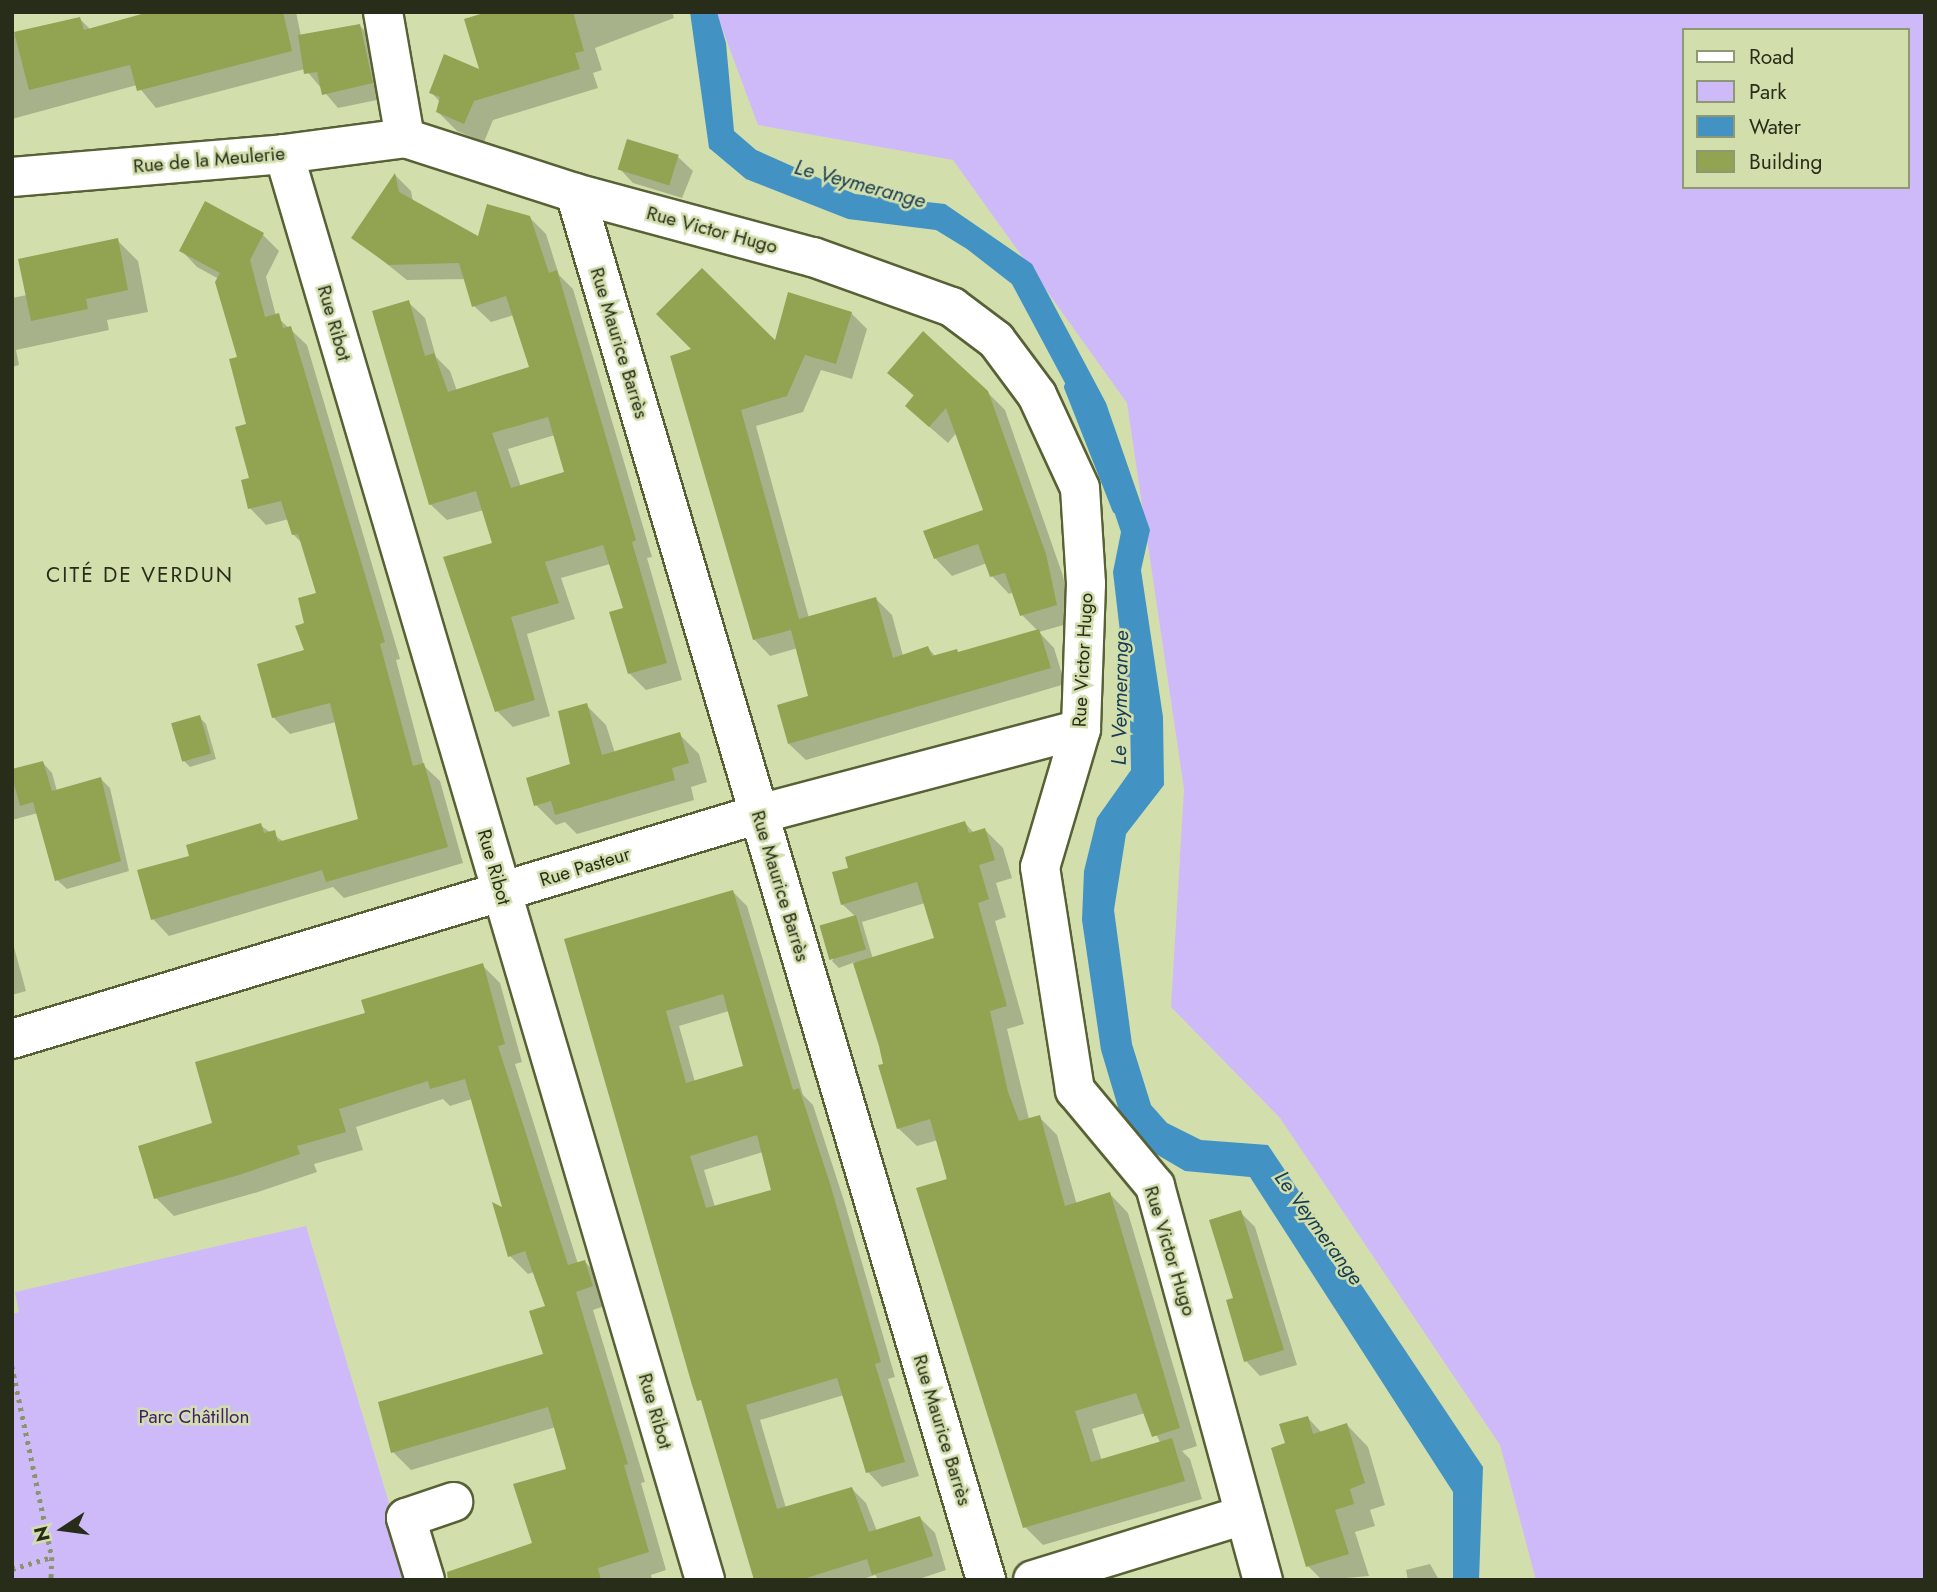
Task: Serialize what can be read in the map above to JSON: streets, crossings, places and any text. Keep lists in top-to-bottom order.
{
  "streets": {
    "street": [
      "Rue de la Meulerie",
      "Rue Victor Hugo",
      "Rue Ribot",
      "Rue Maurice Barrès",
      "Rue Pasteur"
    ]
  },
  "crossings": [
    ["Rue de la Meulerie", "Rue Victor Hugo"],
    ["Rue de la Meulerie", "Rue Ribot"],
    ["Rue Victor Hugo", "Rue Maurice Barrès"],
    ["Rue Victor Hugo", "Rue Pasteur"],
    ["Rue Ribot", "Rue Pasteur"],
    ["Rue Maurice Barrès", "Rue Pasteur"]
  ],
  "districts": ["CITÉ DE VERDUN"],
  "water": ["Le Veymerange"],
  "parks": ["Parc Châtillon"],
  "legend": [
    "Road",
    "Park",
    "Water",
    "Building"
  ],
  "north": "left"
}
